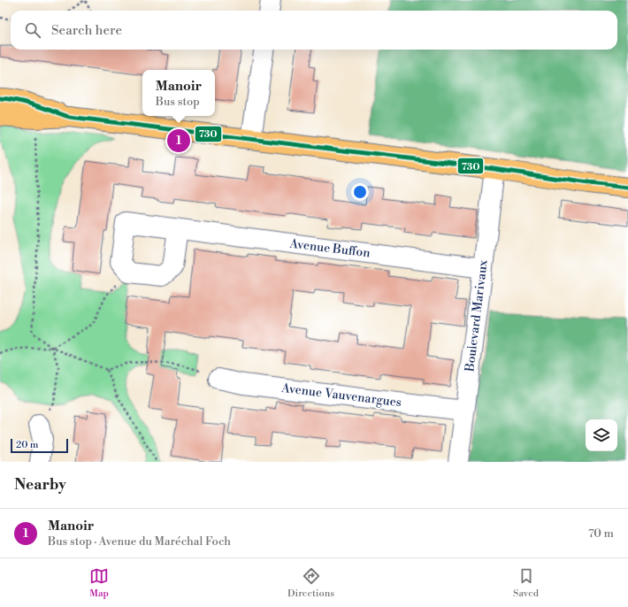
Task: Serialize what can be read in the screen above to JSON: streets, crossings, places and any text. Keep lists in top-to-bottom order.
{
  "streets": {
    "street": ["Avenue Buffon", "Boulevard Marivaux", "Avenue Vauvenargues"]
  },
  "crossings": [
    ["Avenue Buffon", "Boulevard Marivaux"],
    ["Boulevard Marivaux", "Avenue Vauvenargues"]
  ],
  "lines": ["transit line 730"],
  "scale_bar": "20 m",
  "page": {
    "search": "Search here",
    "popup": ["Manoir", "Bus stop"],
    "pins": "1",
    "scale": "20 m",
    "heading": "Nearby",
    "list": [
      {
        "mark": "1",
        "name": "Manoir",
        "note": "Bus stop · Avenue du Maréchal Foch",
        "value": "70 m"
      }
    ],
    "nav": ["Map", "Directions", "Saved"]
  }
}
